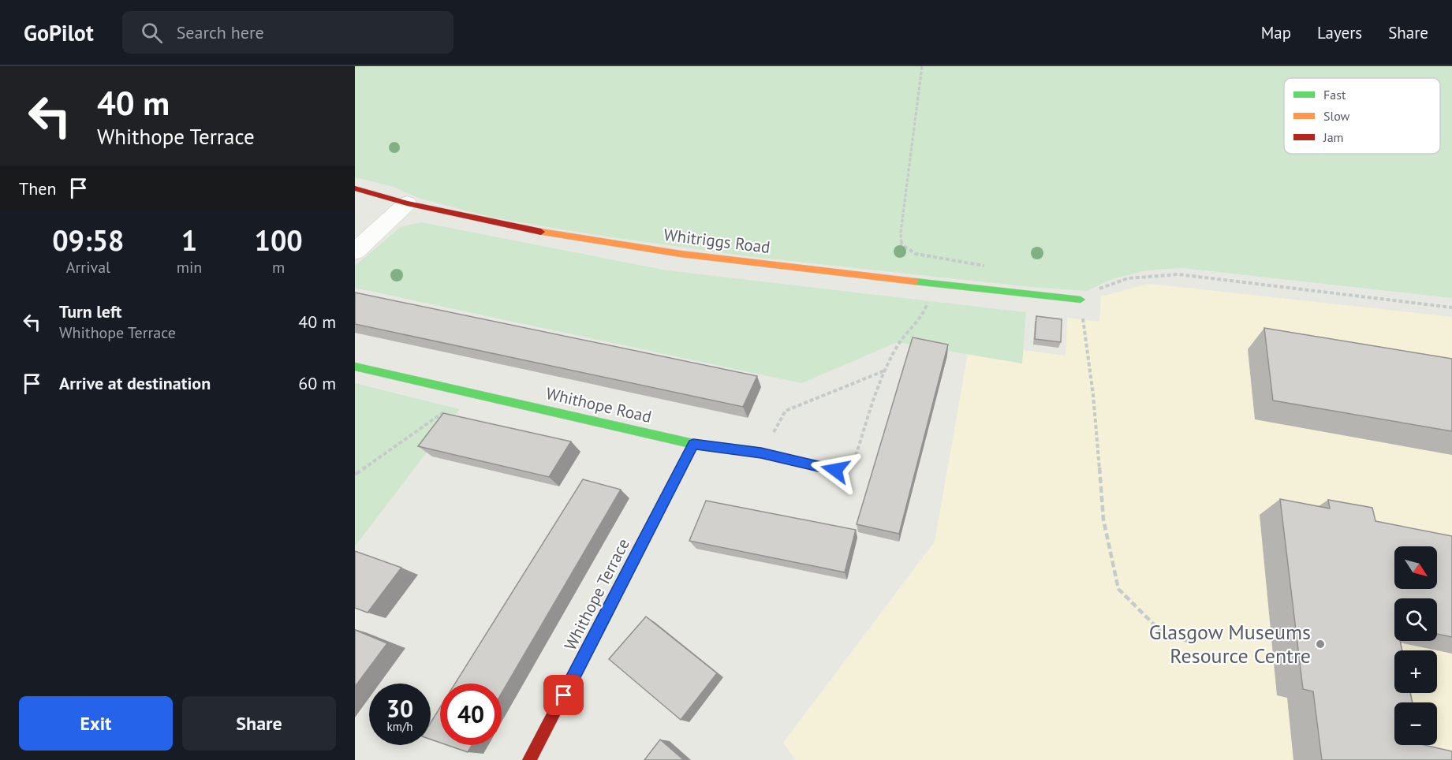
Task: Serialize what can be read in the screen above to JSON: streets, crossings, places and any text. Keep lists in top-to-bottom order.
{
  "streets": {
    "street": ["Whitriggs Road", "Whithope Road", "Whithope Terrace"]
  },
  "crossings": [
    ["Whithope Road", "Whithope Terrace"]
  ],
  "places": ["Glasgow Museums Resource Centre"],
  "legend": ["Fast", "Slow", "Jam"],
  "north": "bottom right",
  "page": {
    "header": "GoPilot",
    "search": "Search here",
    "nav": ["Map", "Layers", "Share"],
    "turn": ["40 m", "Whithope Terrace"],
    "then": "Then",
    "eta": [
      "09:58",
      "Arrival",
      "1",
      "min",
      "100",
      "m"
    ],
    "list": [
      {
        "name": "Turn left",
        "note": "Whithope Terrace",
        "value": "40 m"
      },
      {
        "name": "Arrive at destination",
        "value": "60 m"
      }
    ],
    "map_buttons": ["+", "−"],
    "speed": "30 km/h",
    "limit": "40",
    "buttons": ["Exit", "Share"]
  }
}
